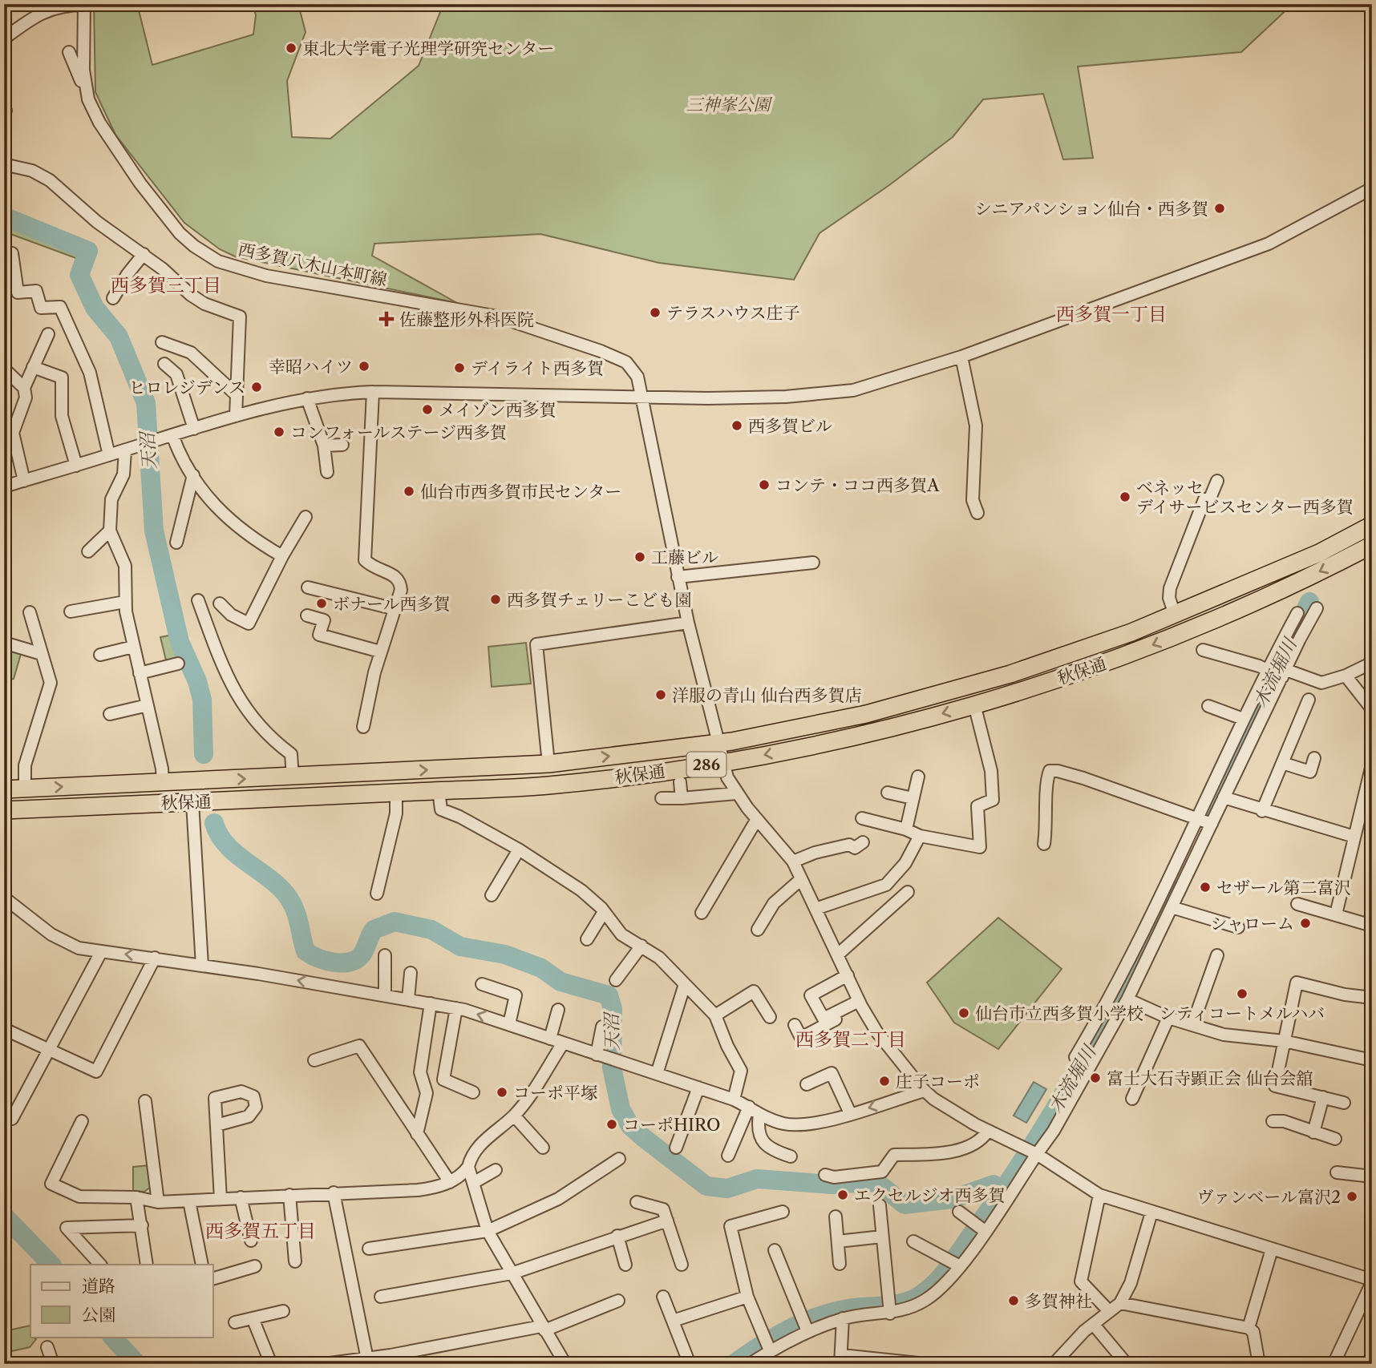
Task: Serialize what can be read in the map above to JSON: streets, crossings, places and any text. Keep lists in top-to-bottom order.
{
  "streets": {
    "highway": ["秋保通", "286"],
    "street": ["西多賀八木山本町線"]
  },
  "crossings": [
    ["西多賀八木山本町線", "秋保通"]
  ],
  "districts": [
    "西多賀三丁目",
    "西多賀一丁目",
    "西多賀二丁目",
    "西多賀五丁目"
  ],
  "water": ["天沼", "木流堀川"],
  "parks": ["三神峯公園"],
  "places": {
    "other": [
      "東北大学電子光理学研究センター",
      "シニアパンション仙台・西多賀",
      "テラスハウス庄子",
      "幸昭ハイツ",
      "デイライト西多賀",
      "ヒロレジデンス",
      "メイゾン西多賀",
      "西多賀ビル",
      "コンフォールステージ西多賀",
      "コンテ・ココ西多賀A",
      "仙台市西多賀市民センター",
      "ベネッセ デイサービスセンター西多賀",
      "工藤ビル",
      "西多賀チェリーこども園",
      "ボナール西多賀",
      "洋服の青山 仙台西多賀店",
      "セザール第二富沢",
      "シャローム",
      "シティコートメルハバ",
      "仙台市立西多賀小学校",
      "富士大石寺顕正会 仙台会舘",
      "庄子コーポ",
      "コーポ平塚",
      "コーポHIRO",
      "エクセルジオ西多賀",
      "ヴァンベール富沢2",
      "多賀神社"
    ],
    "health": ["佐藤整形外科医院"]
  },
  "legend": ["道路", "公園"]
}
